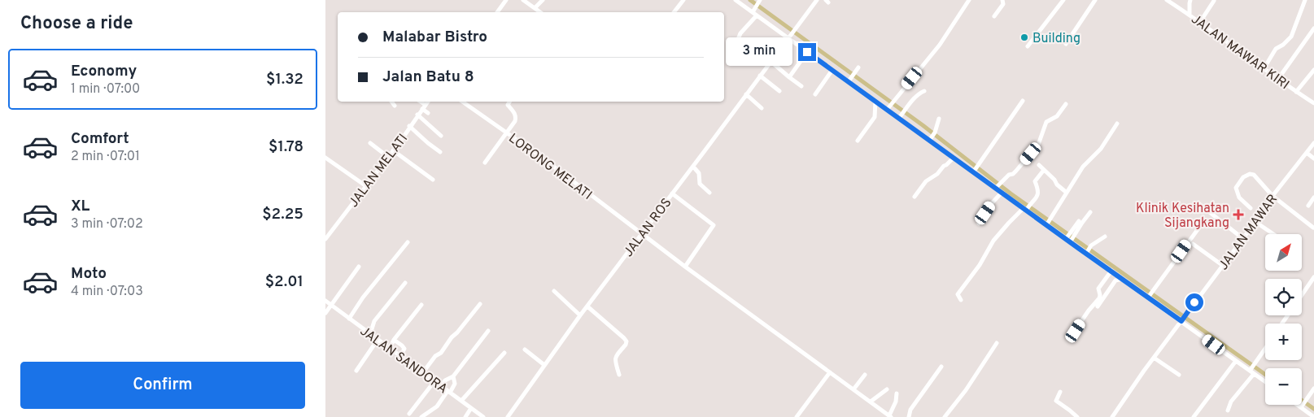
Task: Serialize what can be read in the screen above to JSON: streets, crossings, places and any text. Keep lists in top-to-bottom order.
{
  "streets": {
    "street": [
      "JALAN MAWAR KIRI",
      "LORONG MELATI",
      "JALAN MELATI",
      "JALAN ROS",
      "JALAN MAWAR",
      "JALAN SANDORA"
    ]
  },
  "crossings": [
    ["LORONG MELATI", "JALAN ROS"]
  ],
  "places": {
    "other": ["Building"],
    "health": ["Klinik Kesihatan Sijangkang"]
  },
  "north": "top right",
  "page": {
    "heading": "Choose a ride",
    "banner": ["Malabar Bistro", "Jalan Batu 8"],
    "bubble": "3 min",
    "list": [
      {
        "name": "Economy",
        "note": "1 min · 07:00",
        "value": "$1.32"
      },
      {
        "name": "Comfort",
        "note": "2 min · 07:01",
        "value": "$1.78"
      },
      {
        "name": "XL",
        "note": "3 min · 07:02",
        "value": "$2.25"
      },
      {
        "name": "Moto",
        "note": "4 min · 07:03",
        "value": "$2.01"
      }
    ],
    "map_buttons": ["+", "−"],
    "buttons": "Confirm"
  }
}
